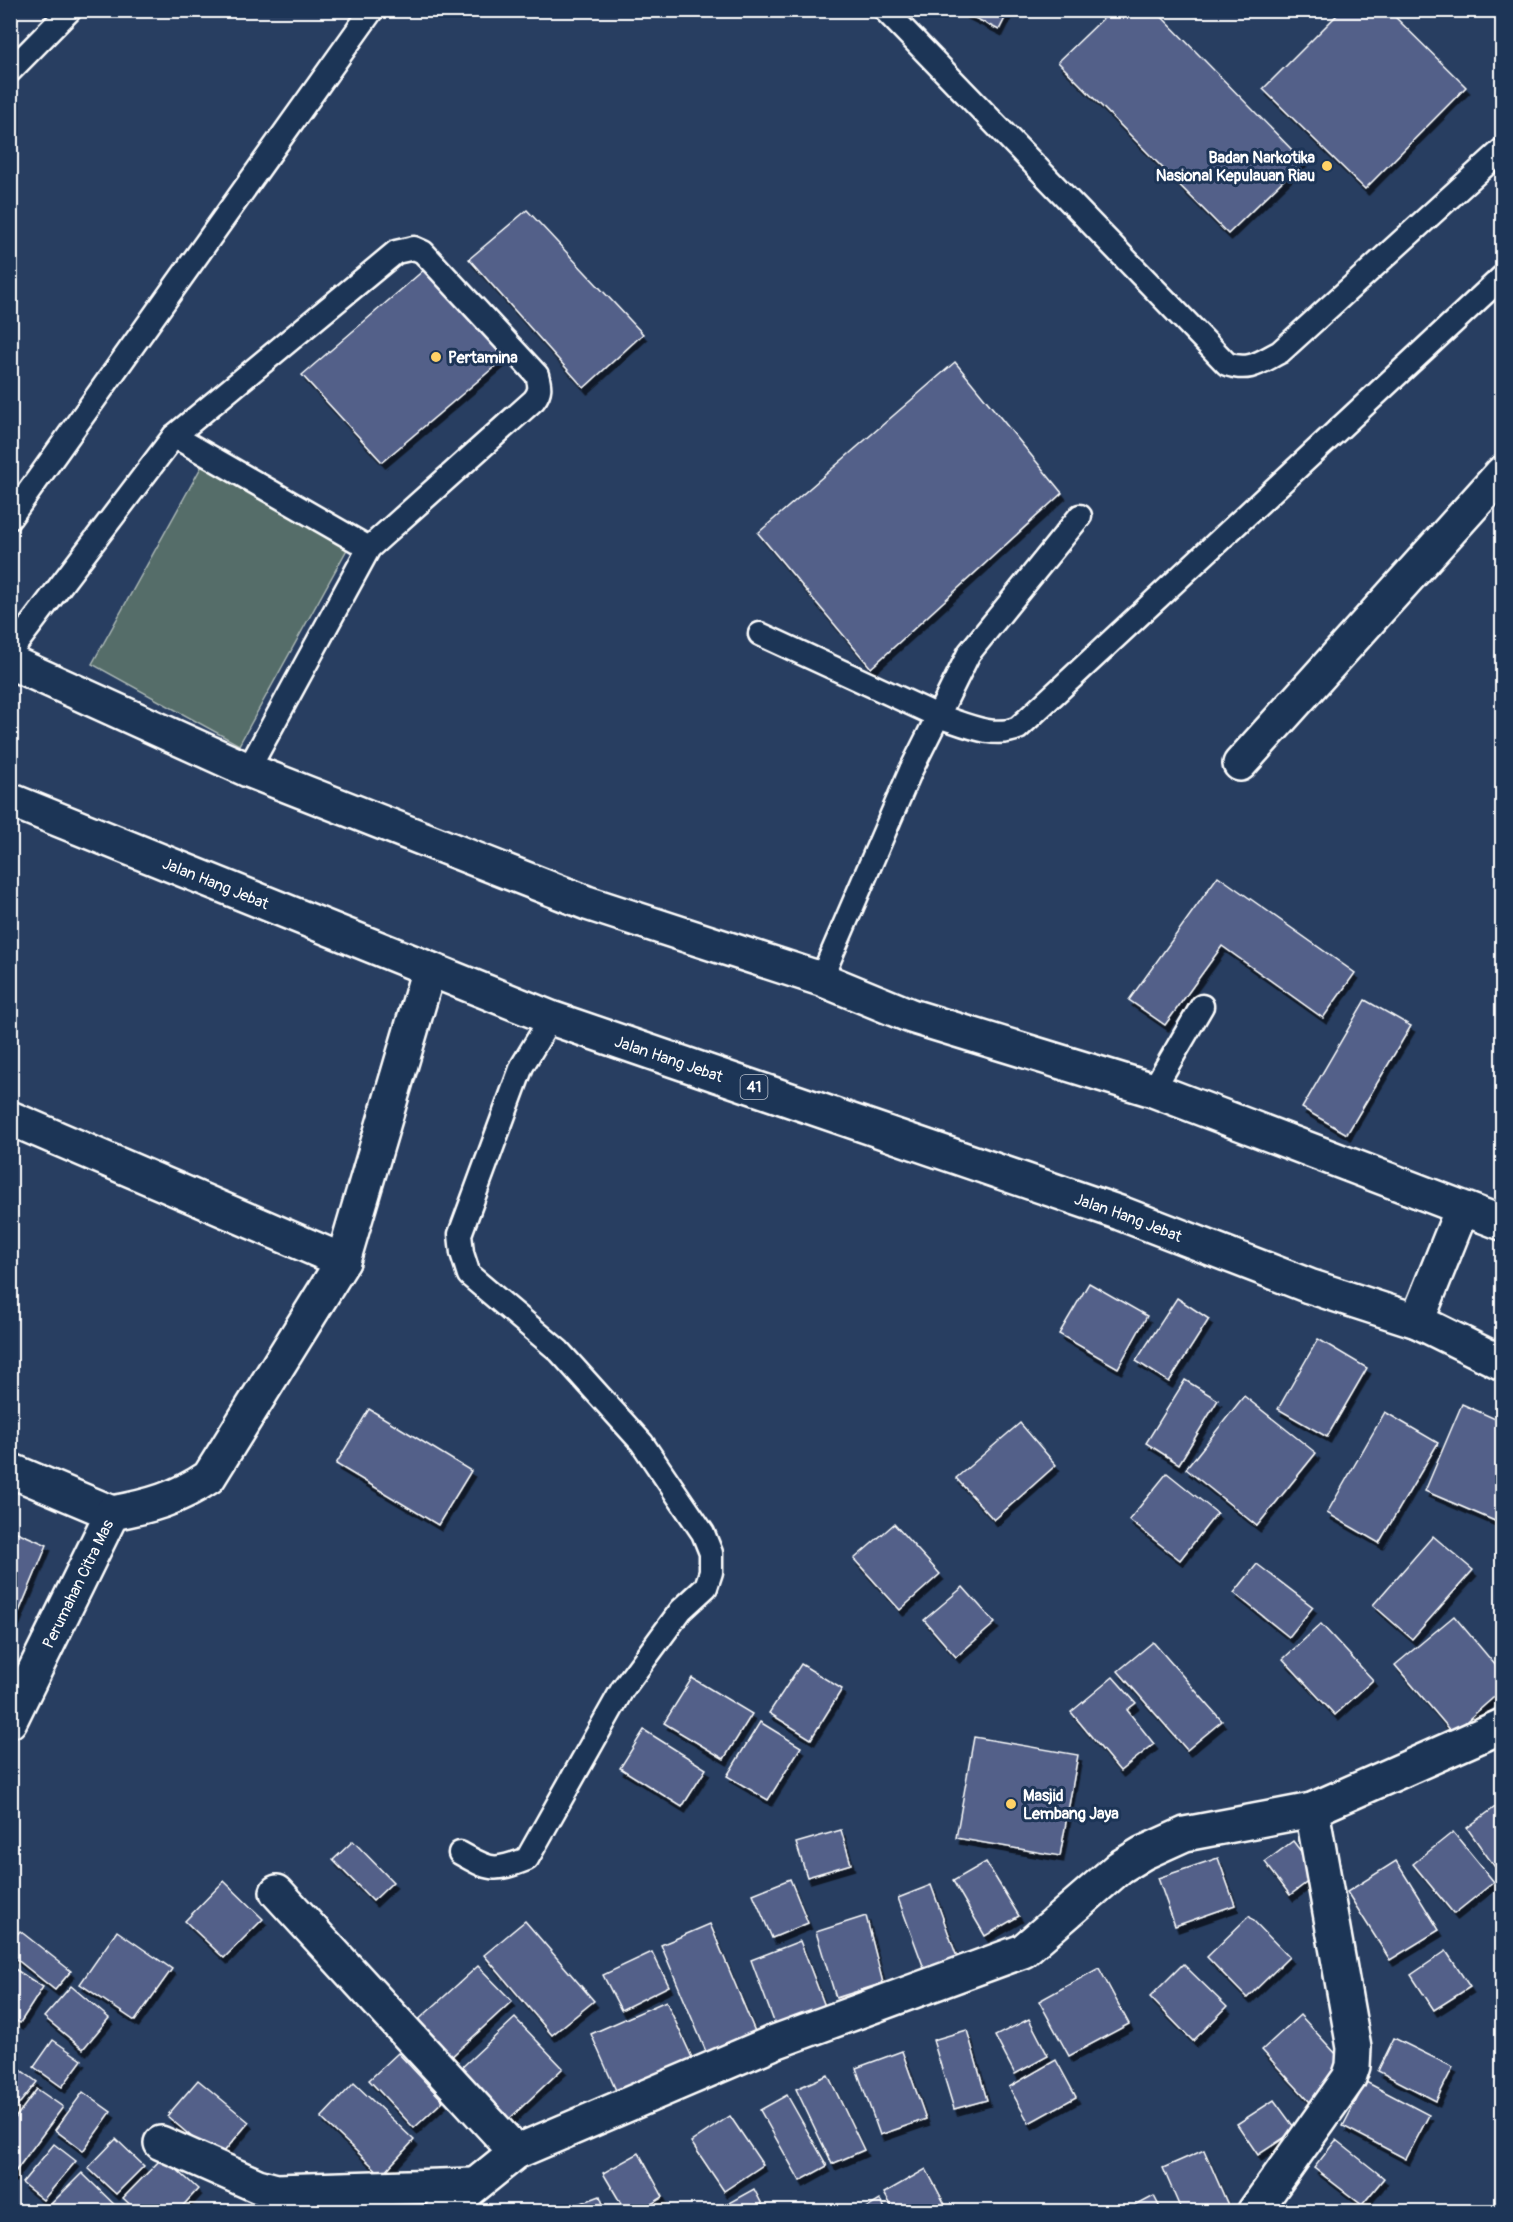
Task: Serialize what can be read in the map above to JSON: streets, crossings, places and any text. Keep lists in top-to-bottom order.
{
  "streets": {
    "main road": ["Jalan Hang Jebat", "41", "Perumahan Citra Mas"]
  },
  "places": ["Badan Narkotika Nasional Kepulauan Riau", "Pertamina", "Masjid Lembang Jaya"]
}
